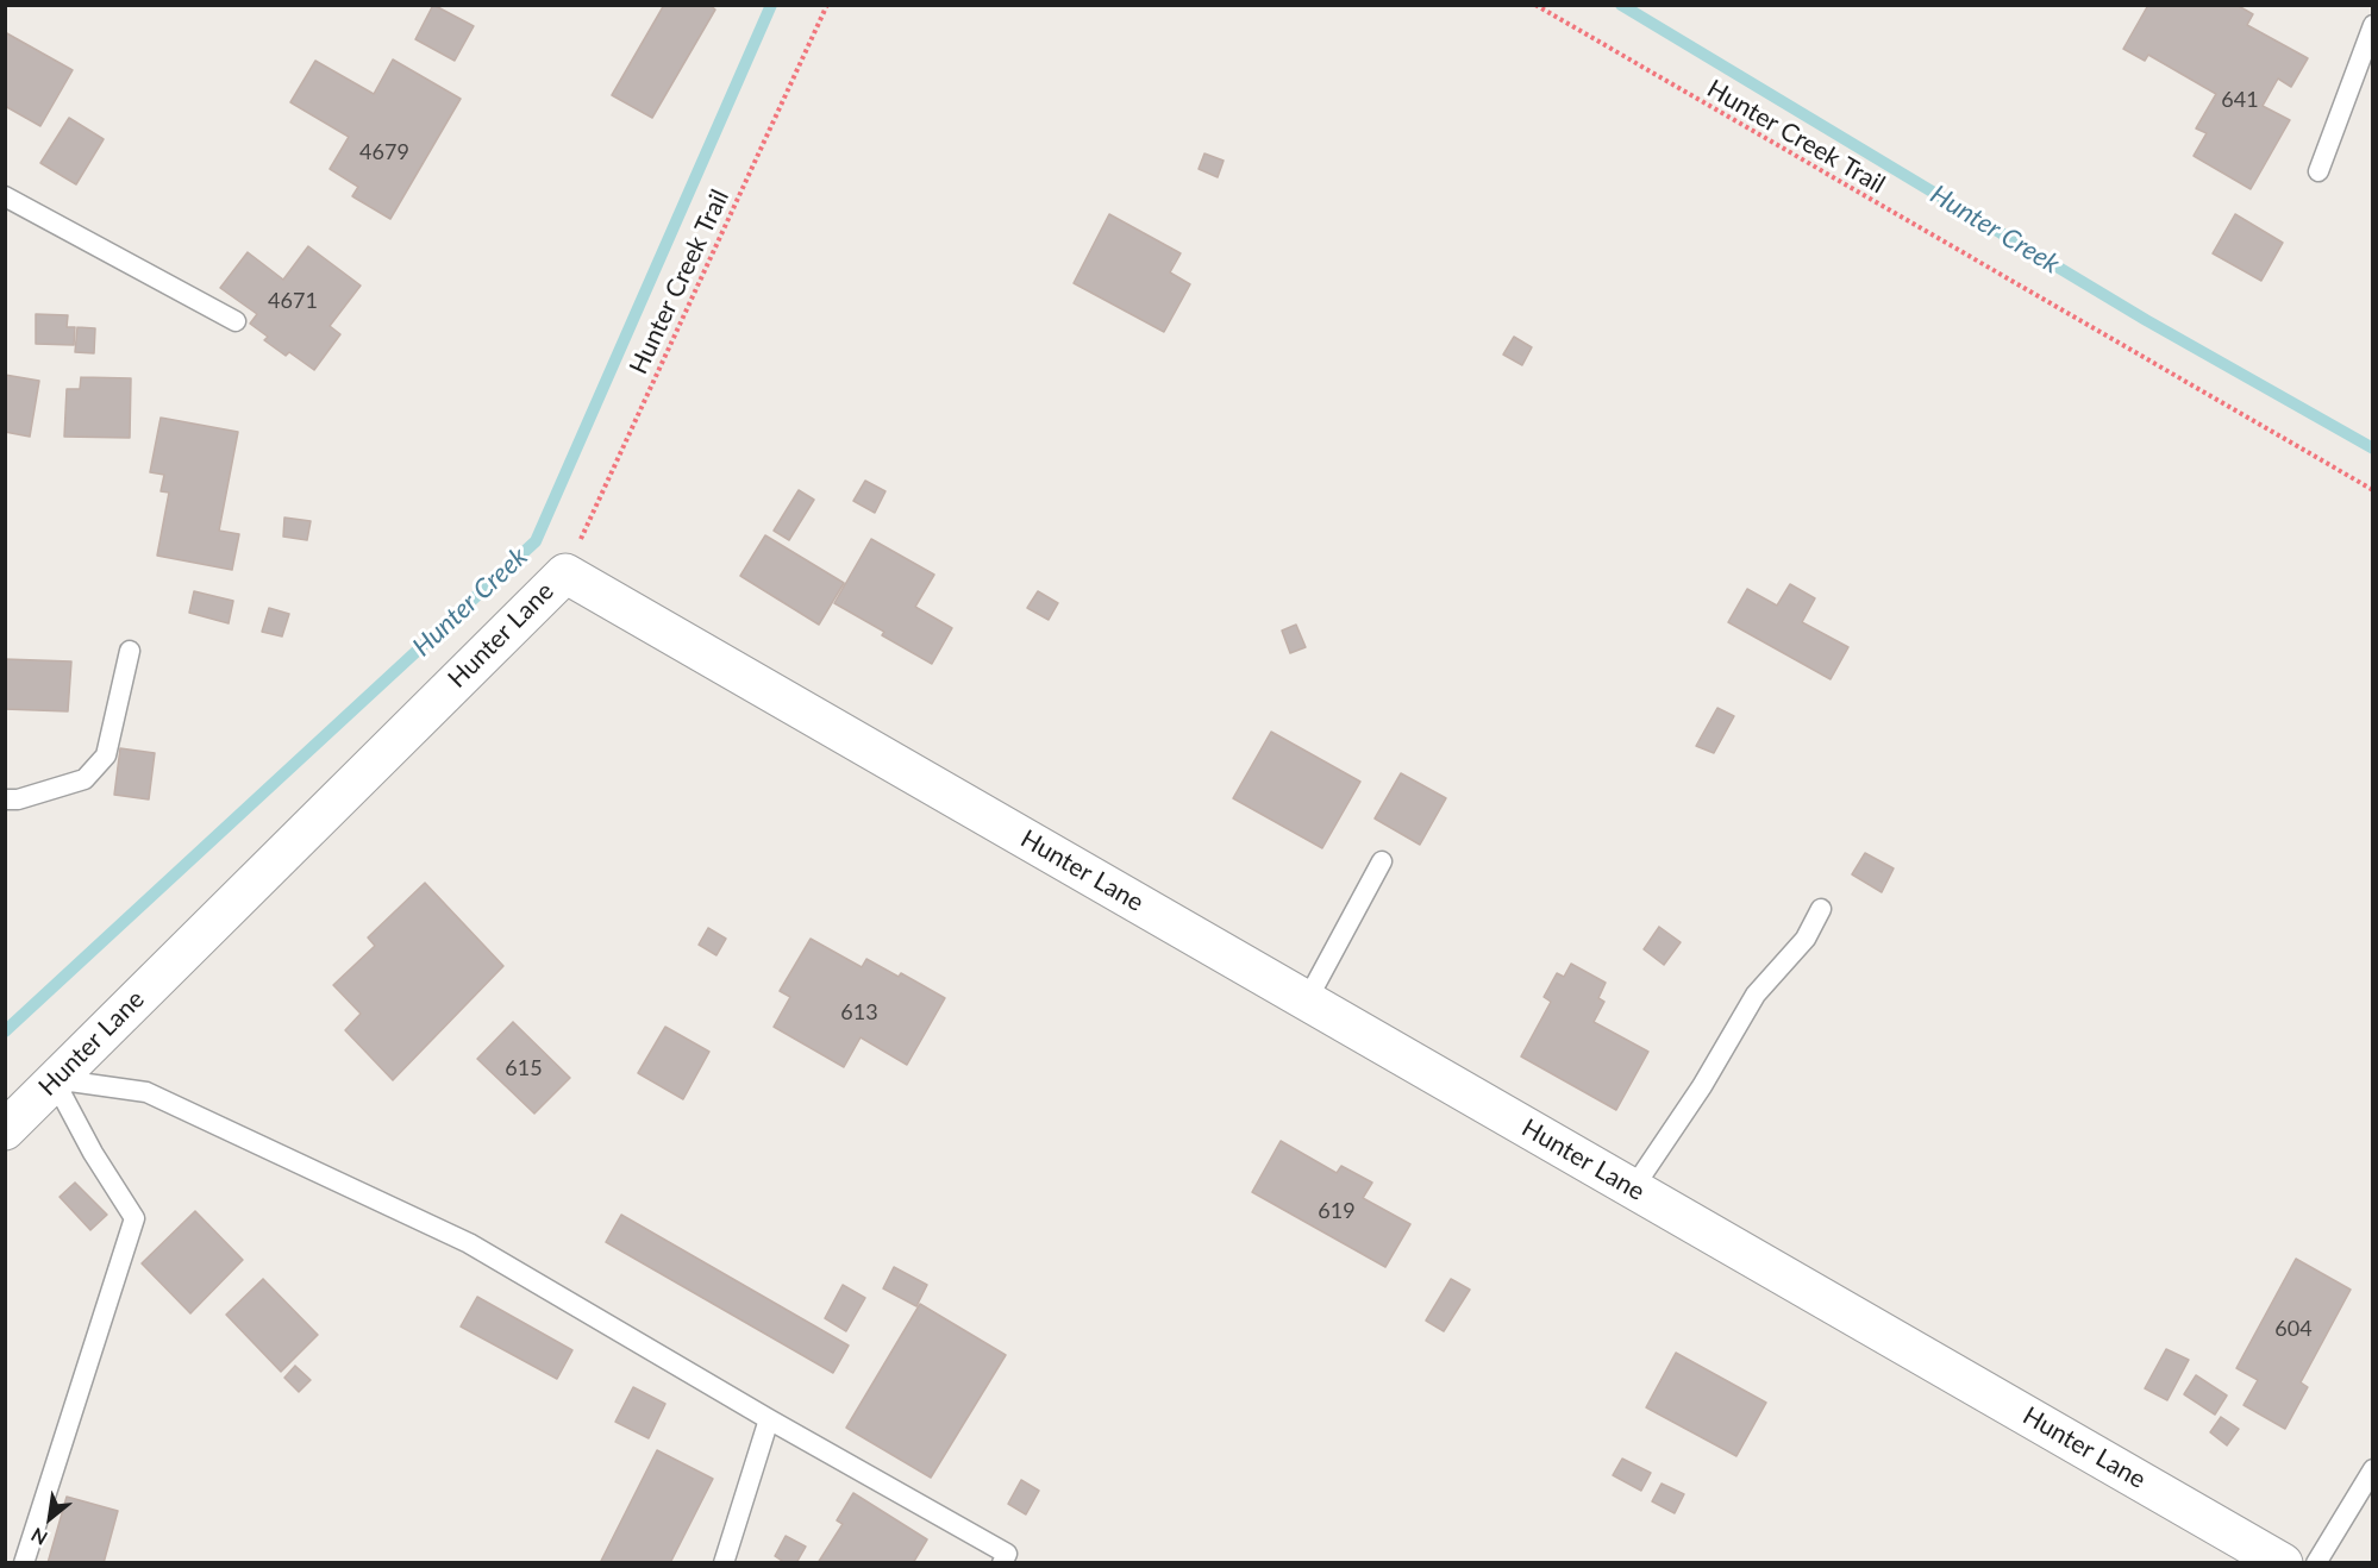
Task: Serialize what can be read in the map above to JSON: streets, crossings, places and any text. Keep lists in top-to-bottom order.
{
  "streets": {
    "street": ["Hunter Lane"],
    "path": ["Hunter Creek Trail"]
  },
  "crossings": [
    ["Hunter Creek Trail", "Hunter Lane"]
  ],
  "water": ["Hunter Creek"],
  "house_numbers": [
    "641",
    "4679",
    "4671",
    "613",
    "615",
    "619",
    "604"
  ],
  "north": "bottom left"
}
